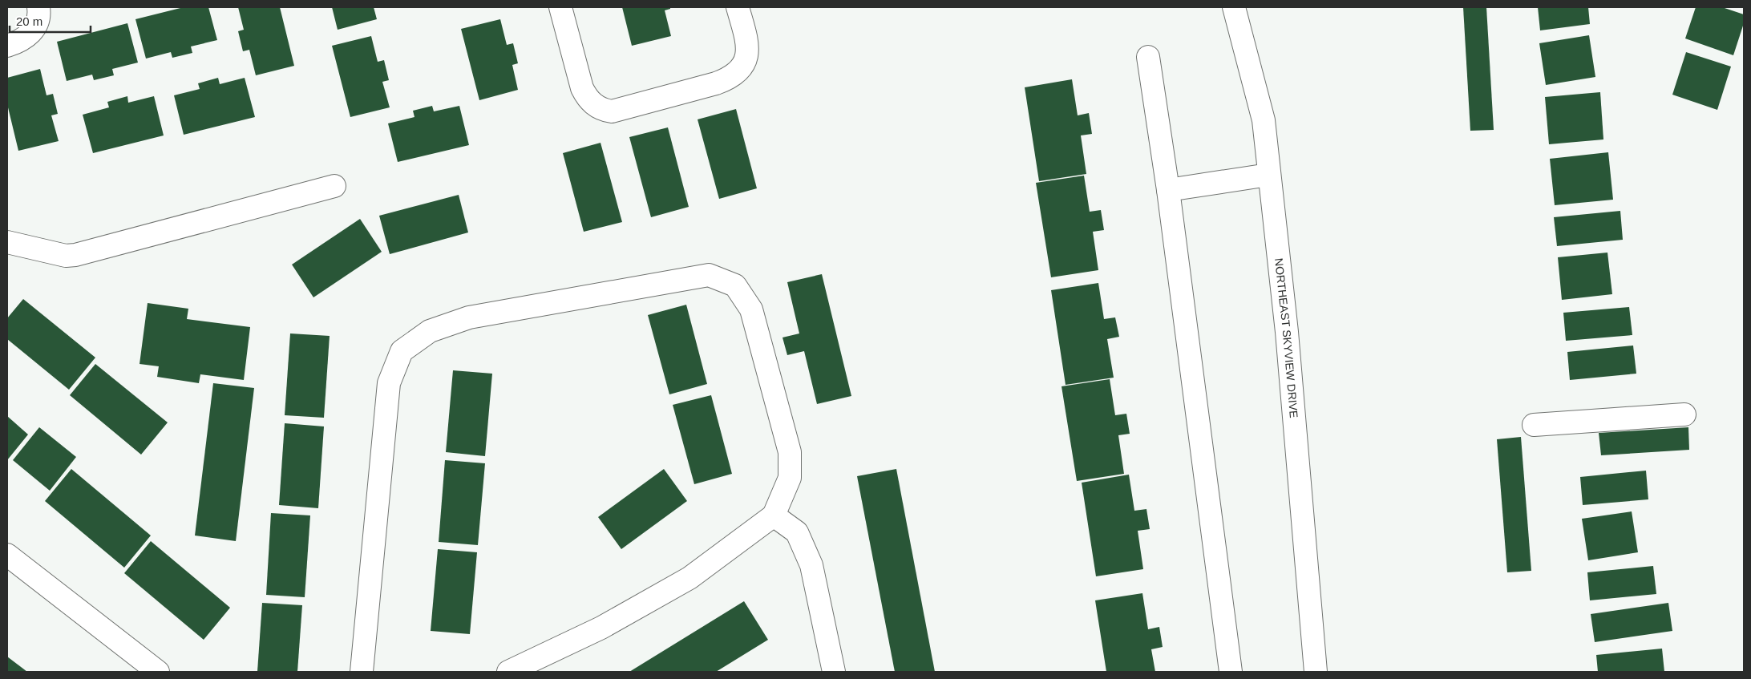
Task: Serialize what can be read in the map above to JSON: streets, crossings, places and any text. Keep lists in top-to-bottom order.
{
  "streets": {
    "street": ["NORTHEAST SKYVIEW DRIVE"]
  },
  "scale_bar": "20 m"
}
